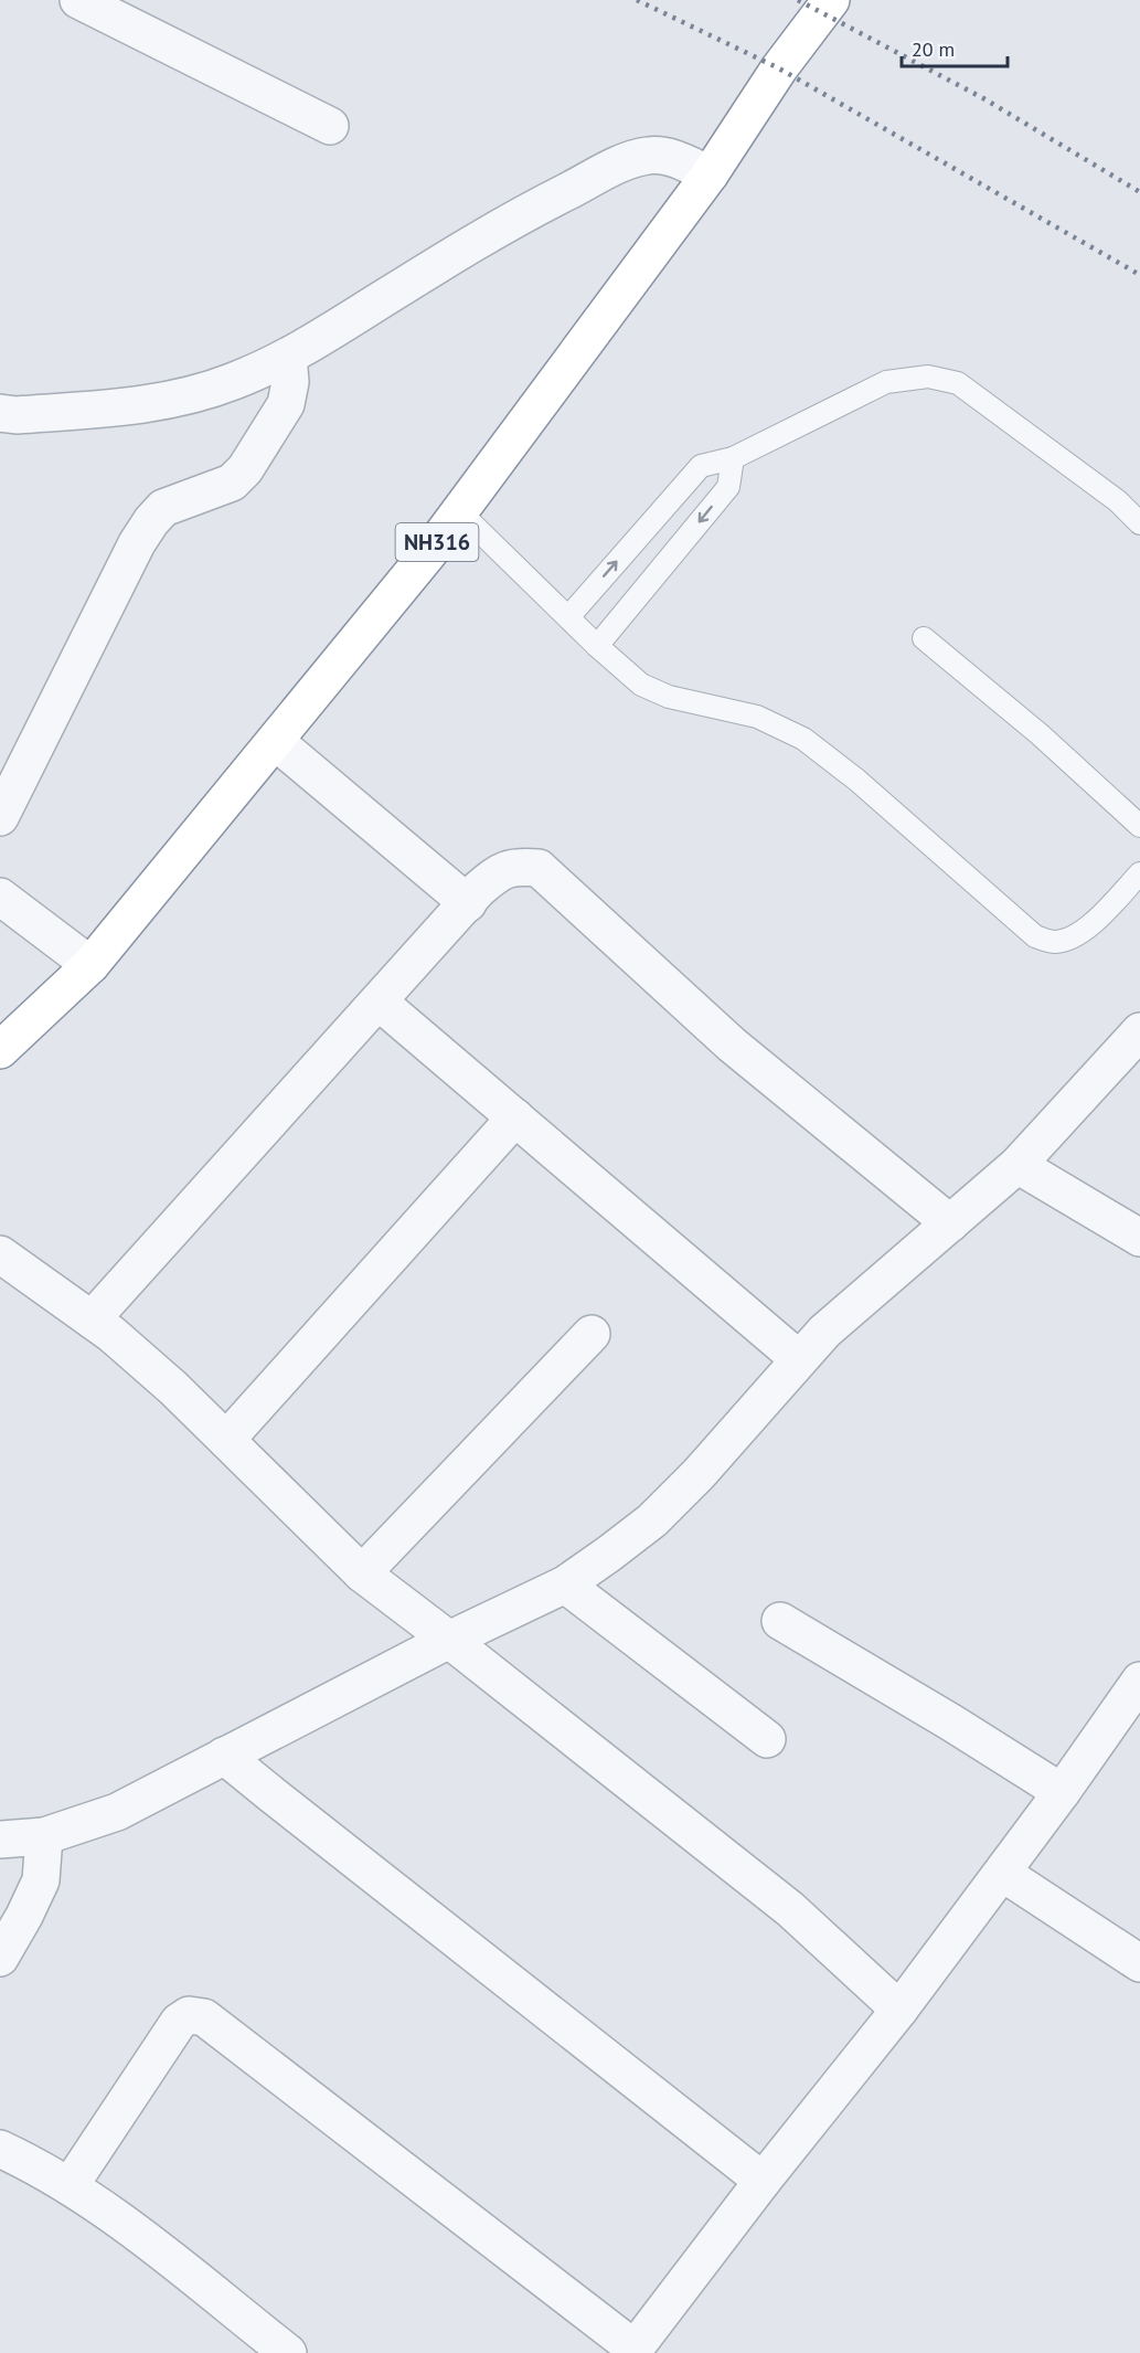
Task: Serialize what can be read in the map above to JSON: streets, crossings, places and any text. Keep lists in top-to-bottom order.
{
  "streets": {
    "highway": ["NH316"]
  },
  "scale_bar": "20 m"
}
